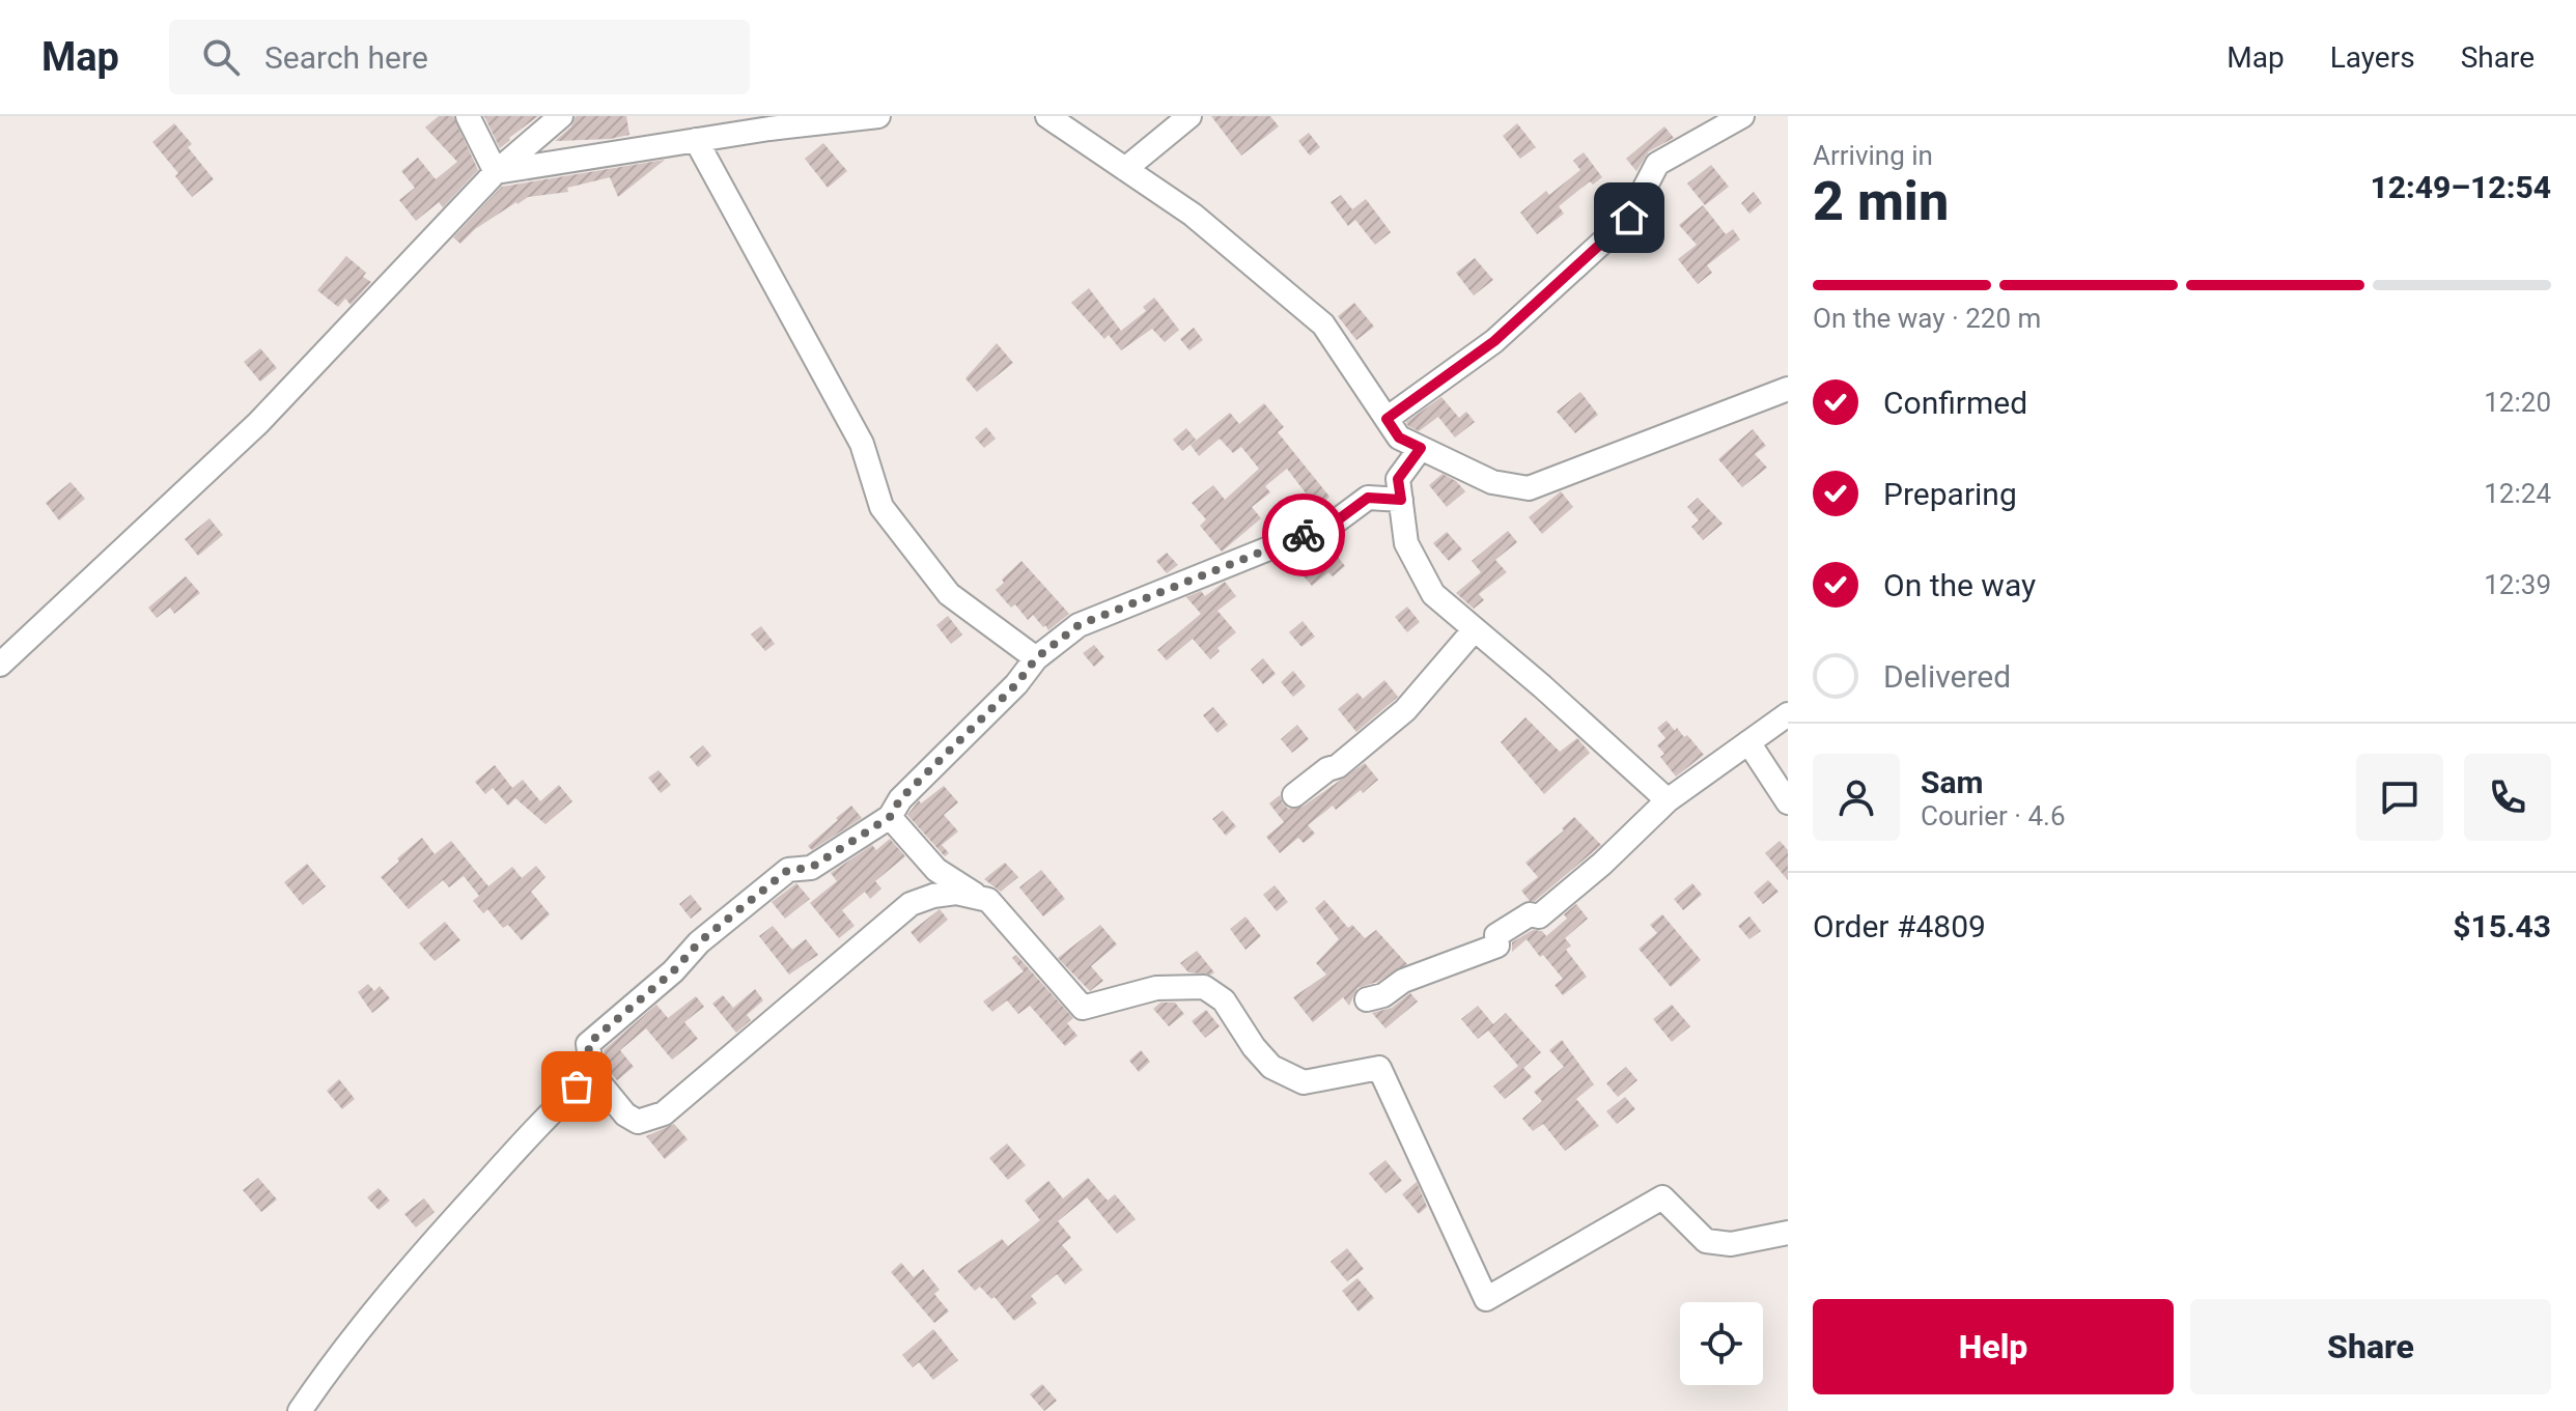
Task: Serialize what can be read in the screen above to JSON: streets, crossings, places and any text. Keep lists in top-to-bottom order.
{
  "page": {
    "header": "Map",
    "search": "Search here",
    "nav": ["Map", "Layers", "Share"],
    "heading": ["2 min", "Arriving in", "12:49–12:54"],
    "panel": [
      "Sam",
      "Courier · 4.6",
      "Order #4809",
      "$15.43"
    ],
    "bar": "On the way · 220 m",
    "list": [
      ["Confirmed", "12:20"],
      ["Preparing", "12:24"],
      ["On the way", "12:39"],
      "Delivered"
    ],
    "buttons": ["Help", "Share"]
  }
}
